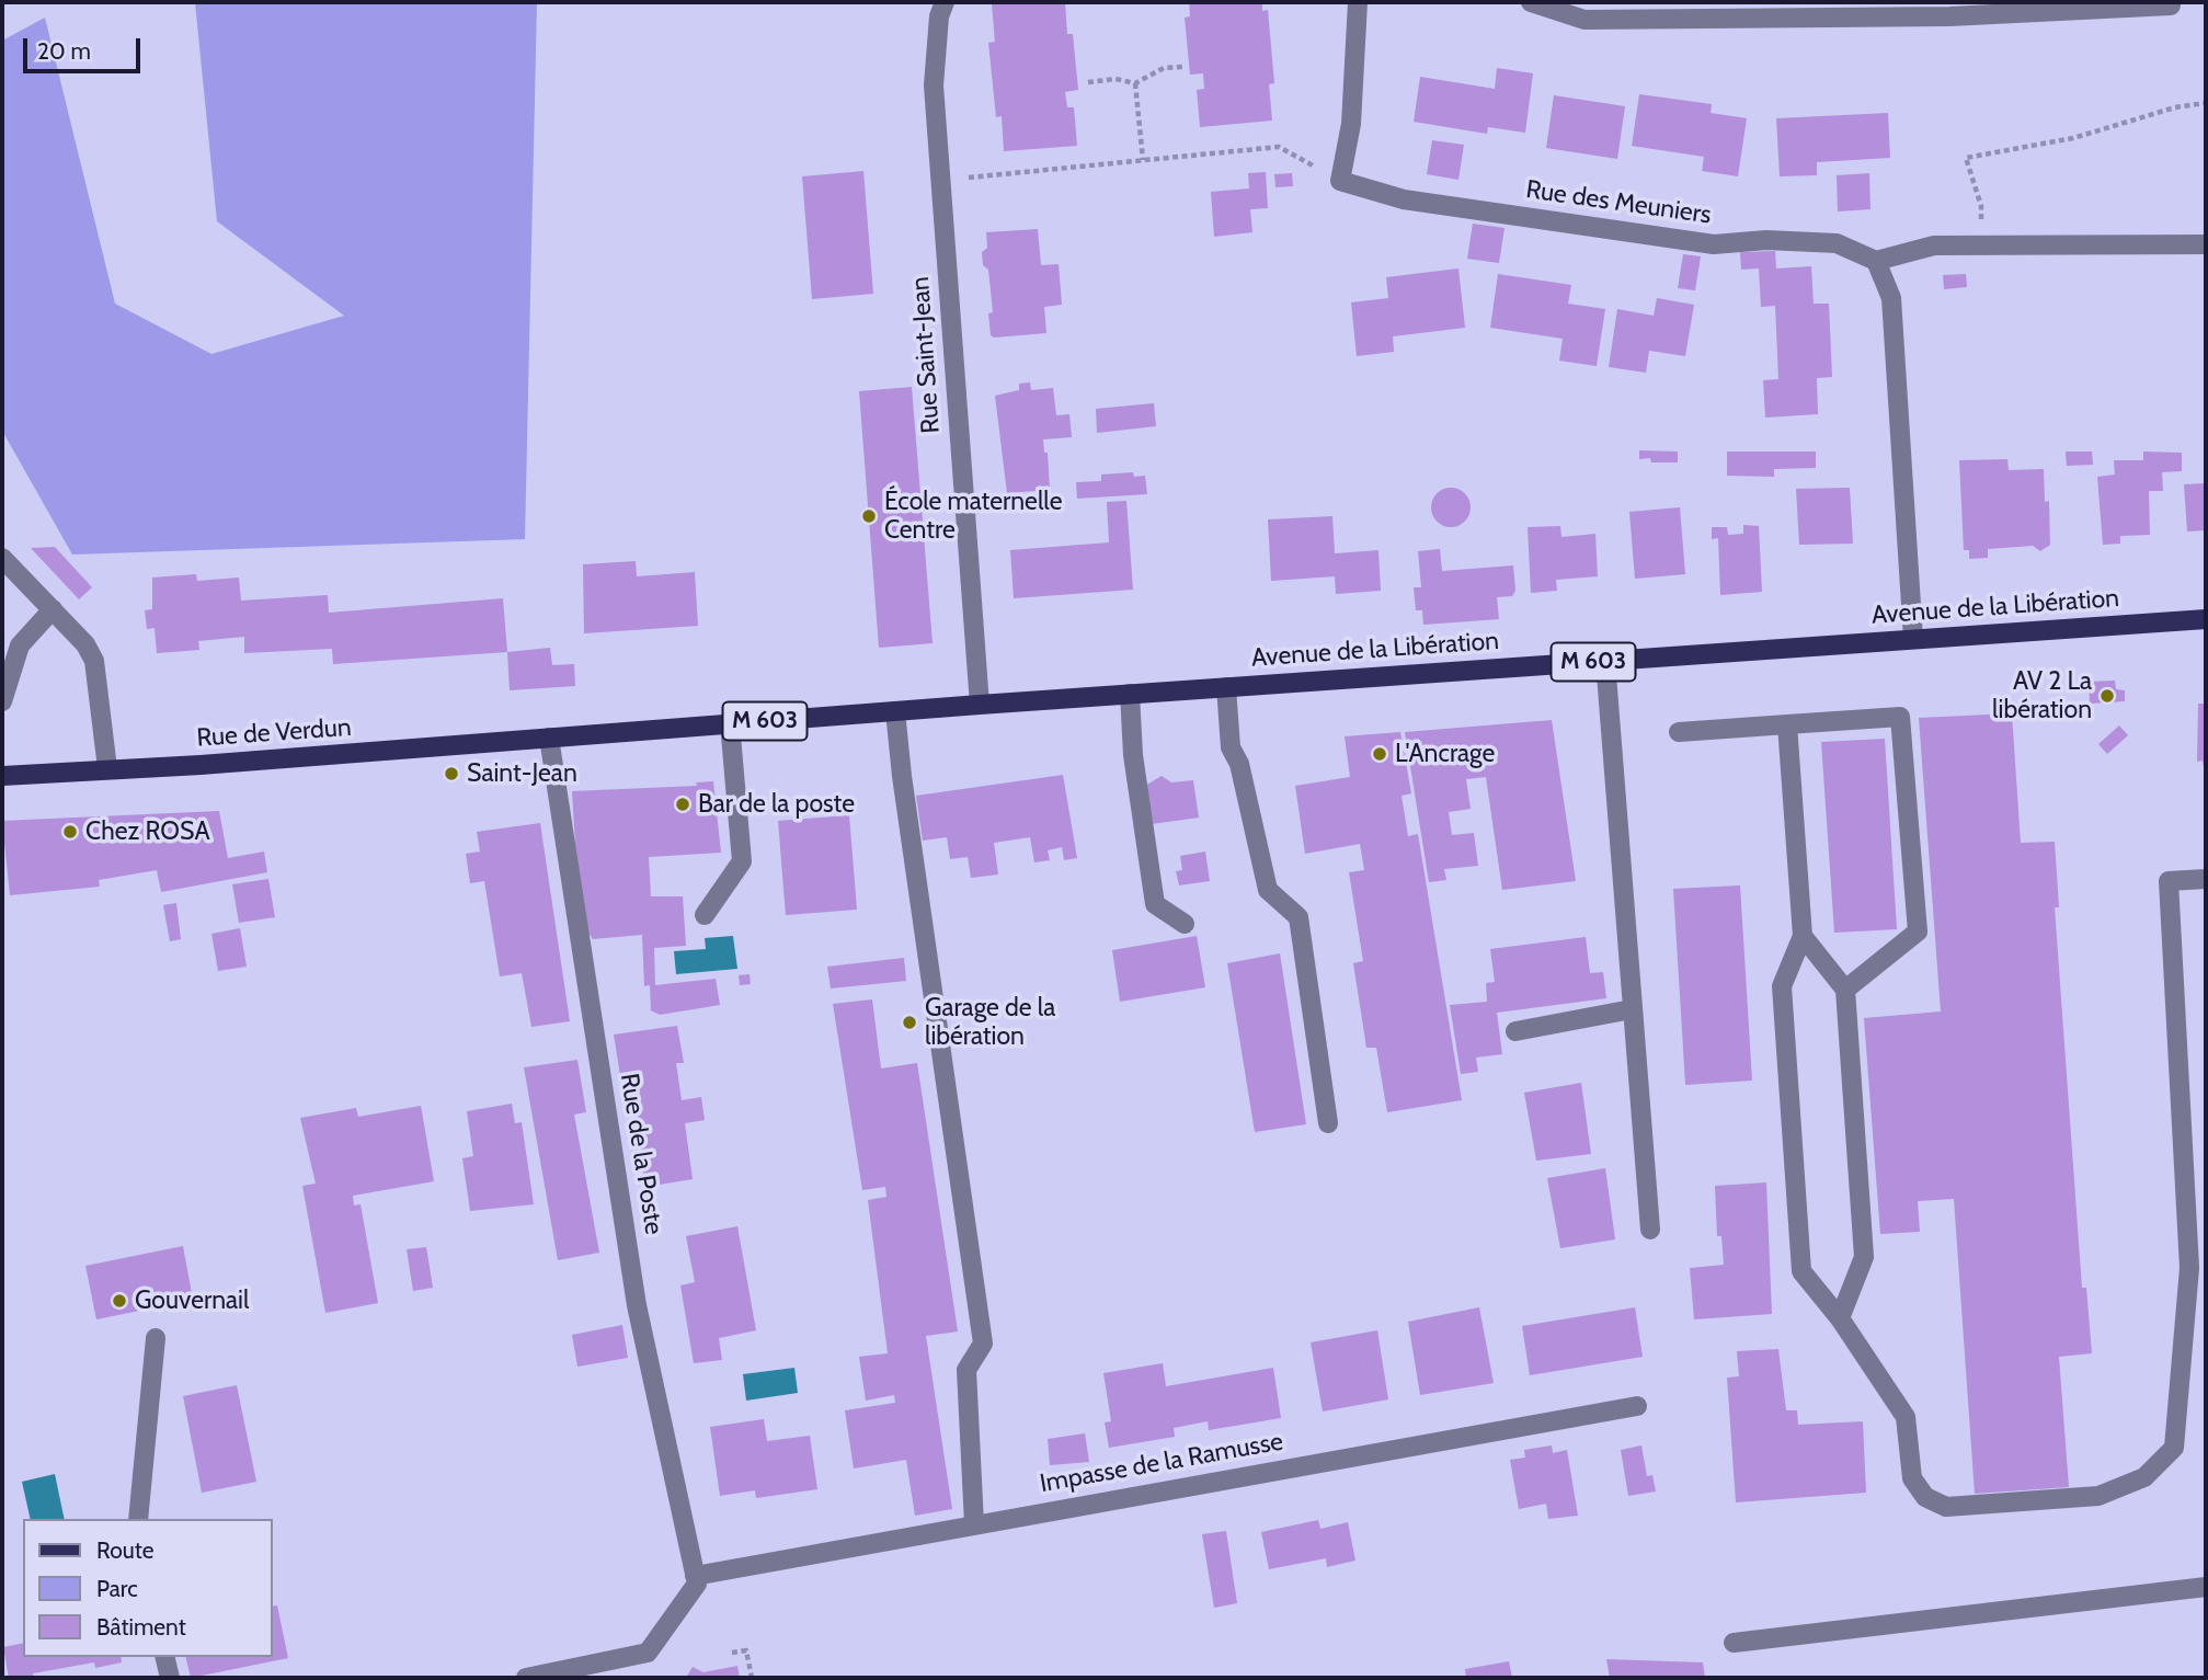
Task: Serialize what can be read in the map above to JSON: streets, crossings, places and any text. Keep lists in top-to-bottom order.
{
  "streets": {
    "main road": ["Avenue de la Libération", "M 603", "Rue de Verdun"],
    "street": [
      "Rue des Meuniers",
      "Rue Saint-Jean",
      "Rue de la Poste",
      "Impasse de la Ramusse"
    ]
  },
  "crossings": [
    ["Rue Saint-Jean", "Avenue de la Libération"],
    ["Avenue de la Libération", "Rue de Verdun"],
    ["Avenue de la Libération", "Rue de la Poste"],
    ["Rue de Verdun", "Rue de la Poste"],
    ["Rue de la Poste", "Impasse de la Ramusse"]
  ],
  "places": [
    "École maternelle Centre",
    "AV 2 La libération",
    "L'Ancrage",
    "Saint-Jean",
    "Bar de la poste",
    "Chez ROSA",
    "Garage de la libération",
    "Gouvernail"
  ],
  "legend": ["Route", "Parc", "Bâtiment"],
  "scale_bar": "20 m"
}
